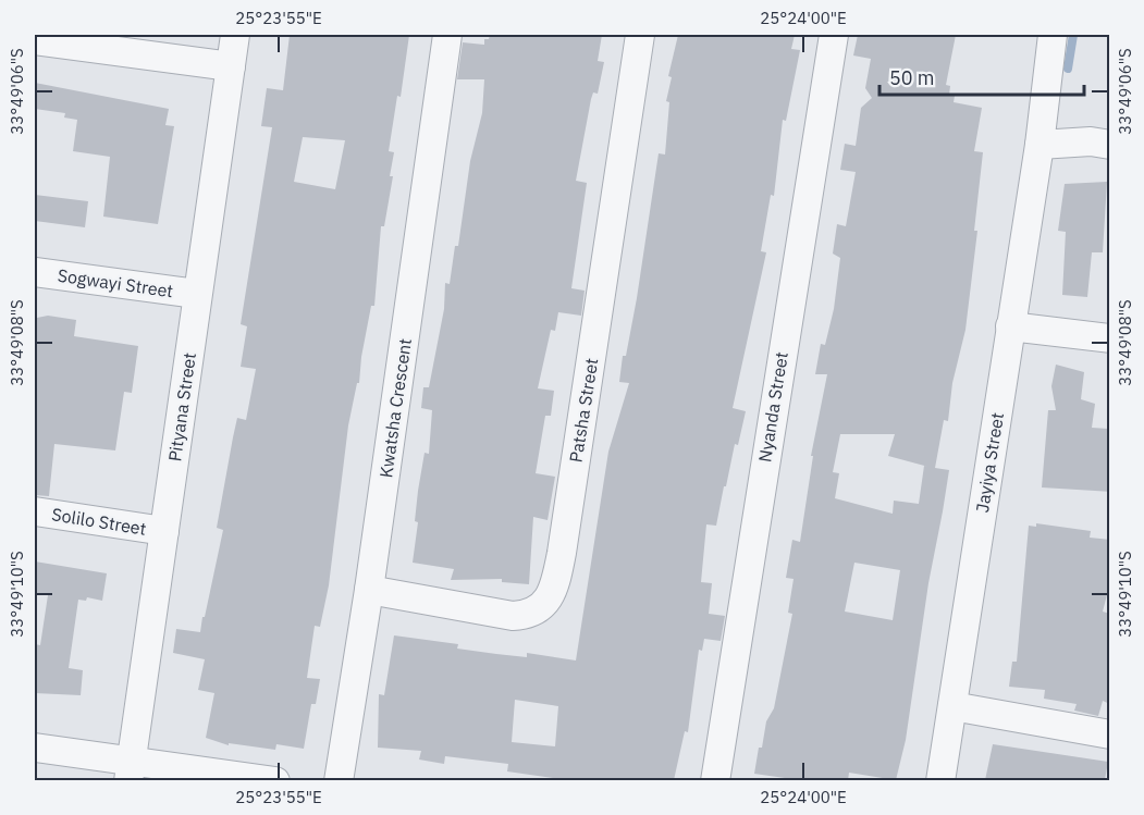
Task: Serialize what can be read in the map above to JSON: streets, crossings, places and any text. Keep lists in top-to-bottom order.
{
  "streets": {
    "street": [
      "Sogwayi Street",
      "Pityana Street",
      "Nyanda Street",
      "Kwatsha Crescent",
      "Patsha Street",
      "Jayiya Street",
      "Solilo Street"
    ]
  },
  "crossings": [
    ["Sogwayi Street", "Pityana Street"],
    ["Pityana Street", "Solilo Street"],
    ["Kwatsha Crescent", "Patsha Street"]
  ],
  "scale_bar": "50 m",
  "coordinates": [
    "25°23'55\"E",
    "25°24'00\"E",
    "33°49'06\"S",
    "33°49'08\"S",
    "33°49'10\"S"
  ]
}
